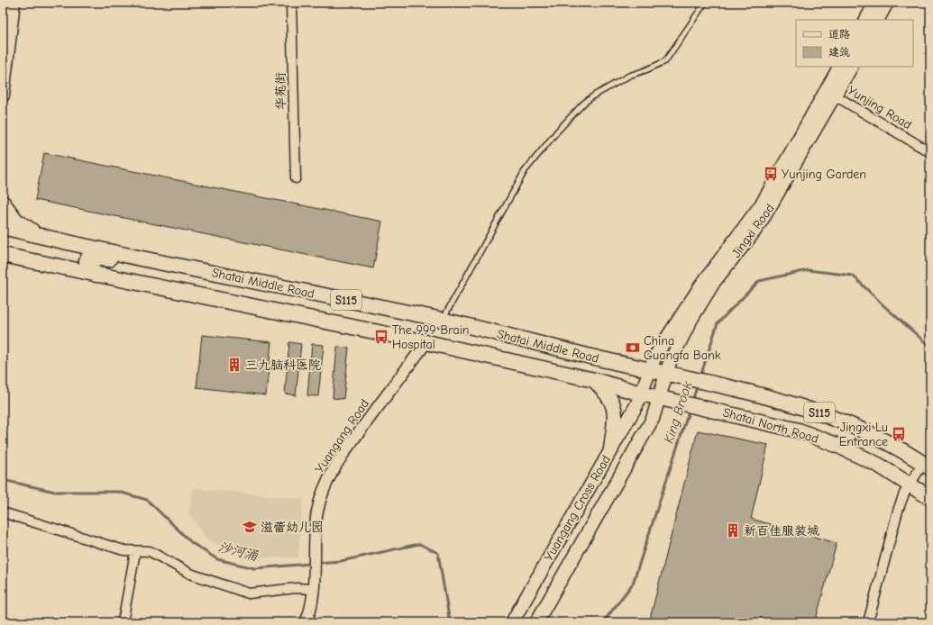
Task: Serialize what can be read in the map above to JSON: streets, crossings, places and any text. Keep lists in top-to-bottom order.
{
  "streets": {
    "main road": [
      "Jingxi Road",
      "Shatai Middle Road",
      "S115",
      "Shatai North Road",
      "Yuangang Cross Road"
    ],
    "street": ["华苑街", "Yunjing Road", "Yuangang Road"]
  },
  "crossings": [
    ["Yunjing Road", "Jingxi Road"],
    ["Jingxi Road", "Shatai Middle Road"],
    ["Jingxi Road", "Shatai North Road"],
    ["Jingxi Road", "Yuangang Cross Road"],
    ["Shatai Middle Road", "Shatai North Road"],
    ["Shatai Middle Road", "Yuangang Road"],
    ["Shatai Middle Road", "Yuangang Cross Road"],
    ["Shatai North Road", "Yuangang Cross Road"]
  ],
  "water": ["King Brook", "沙河涌"],
  "places": {
    "bus stop": ["Yunjing Garden", "The 999 Brain Hospital", "Jingxi Lu Entrance"],
    "bank": ["China Guangfa Bank"],
    "building": ["三九脑科医院", "新百佳服装城"],
    "school or university": ["滋蕾幼儿园"]
  },
  "legend": ["道路", "建筑"]
}
